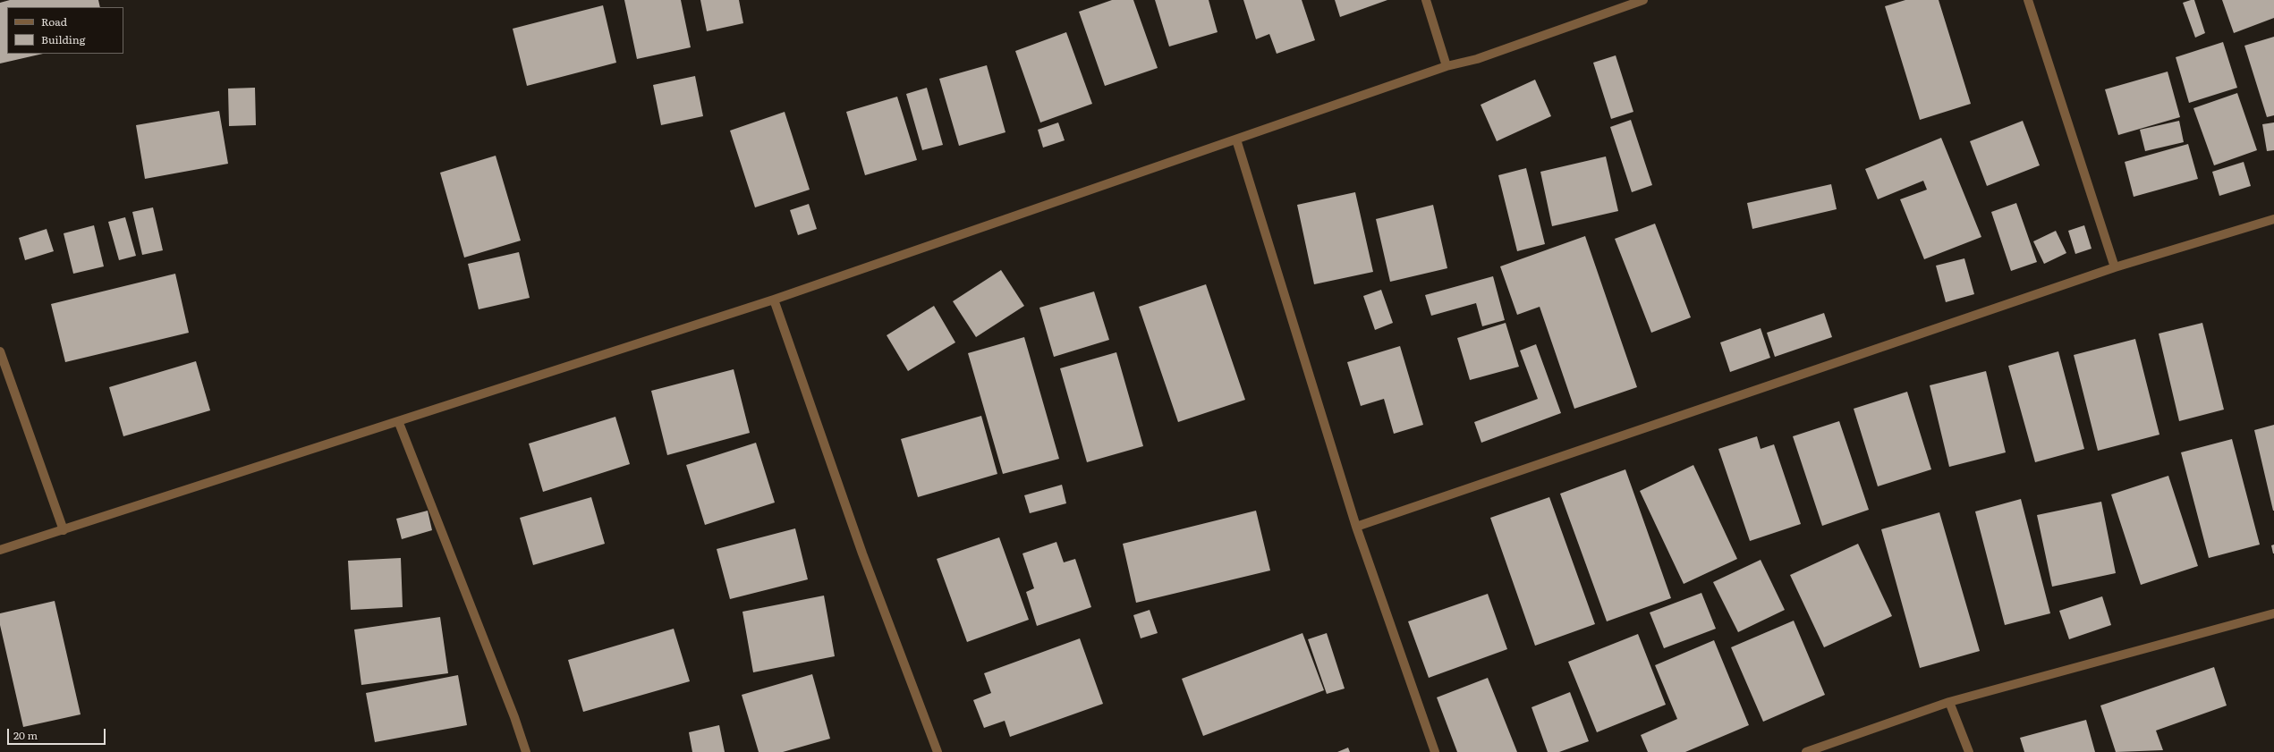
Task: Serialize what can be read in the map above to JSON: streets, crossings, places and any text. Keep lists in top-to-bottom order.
{
  "legend": ["Road", "Building"],
  "scale_bar": "20 m"
}
